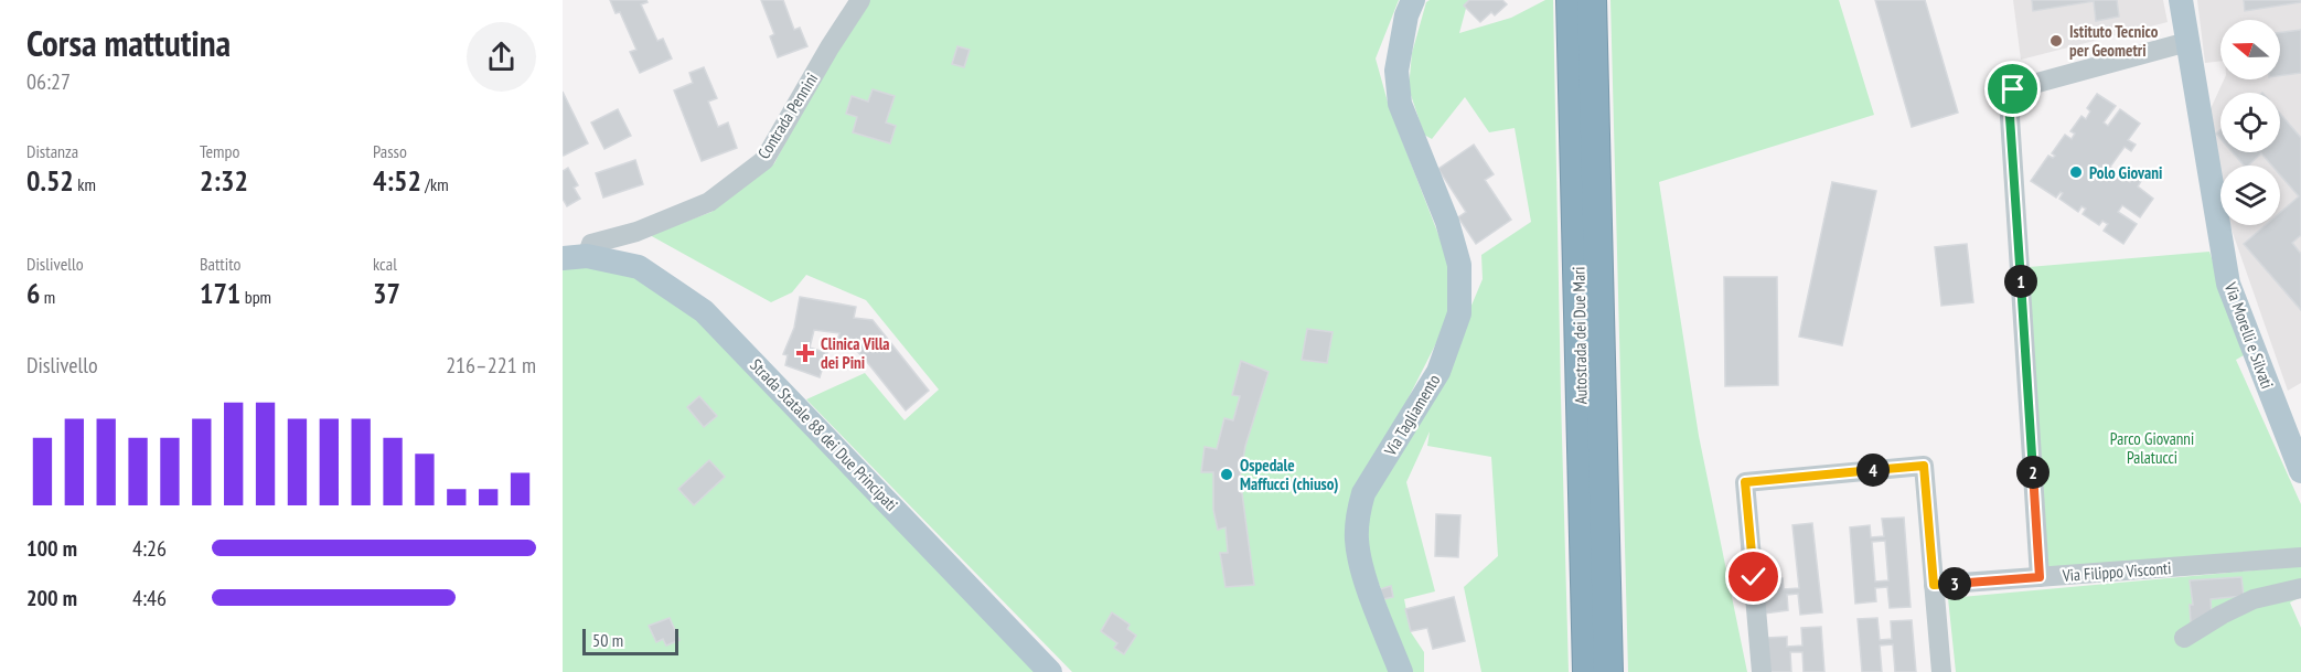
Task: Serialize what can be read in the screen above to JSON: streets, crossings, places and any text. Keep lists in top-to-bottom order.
{
  "streets": {
    "highway": ["Autostrada dei Due Mari"],
    "main road": ["Via Morelli e Silvati", "Via Tagliamento", "Strada Statale 88 dei Due Principati"],
    "street": ["Contrada Pennini", "Via Filippo Visconti"]
  },
  "crossings": [
    ["Contrada Pennini", "Strada Statale 88 dei Due Principati"]
  ],
  "parks": ["Parco Giovanni Palatucci"],
  "places": {
    "other": ["Istituto Tecnico per Geometri", "Polo Giovani", "Ospedale Maffucci (chiuso)"],
    "health": ["Clinica Villa dei Pini"]
  },
  "scale_bar": "50 m",
  "north": "left",
  "page": {
    "heading": ["Corsa mattutina", "06:27"],
    "stats": [
      ["Distanza", "0.52 km"],
      ["Tempo", "2:32"],
      ["Passo", "4:52 /km"],
      ["Dislivello", "6 m"],
      ["Battito", "171 bpm"],
      ["kcal", "37"]
    ],
    "pins": [
      "1",
      "4",
      "2",
      "3"
    ],
    "chart": ["Dislivello", "216–221 m"],
    "list": [
      {
        "name": "100 m",
        "note": "4:26"
      },
      {
        "name": "200 m",
        "note": "4:46"
      }
    ],
    "scale": "50 m"
  }
}
